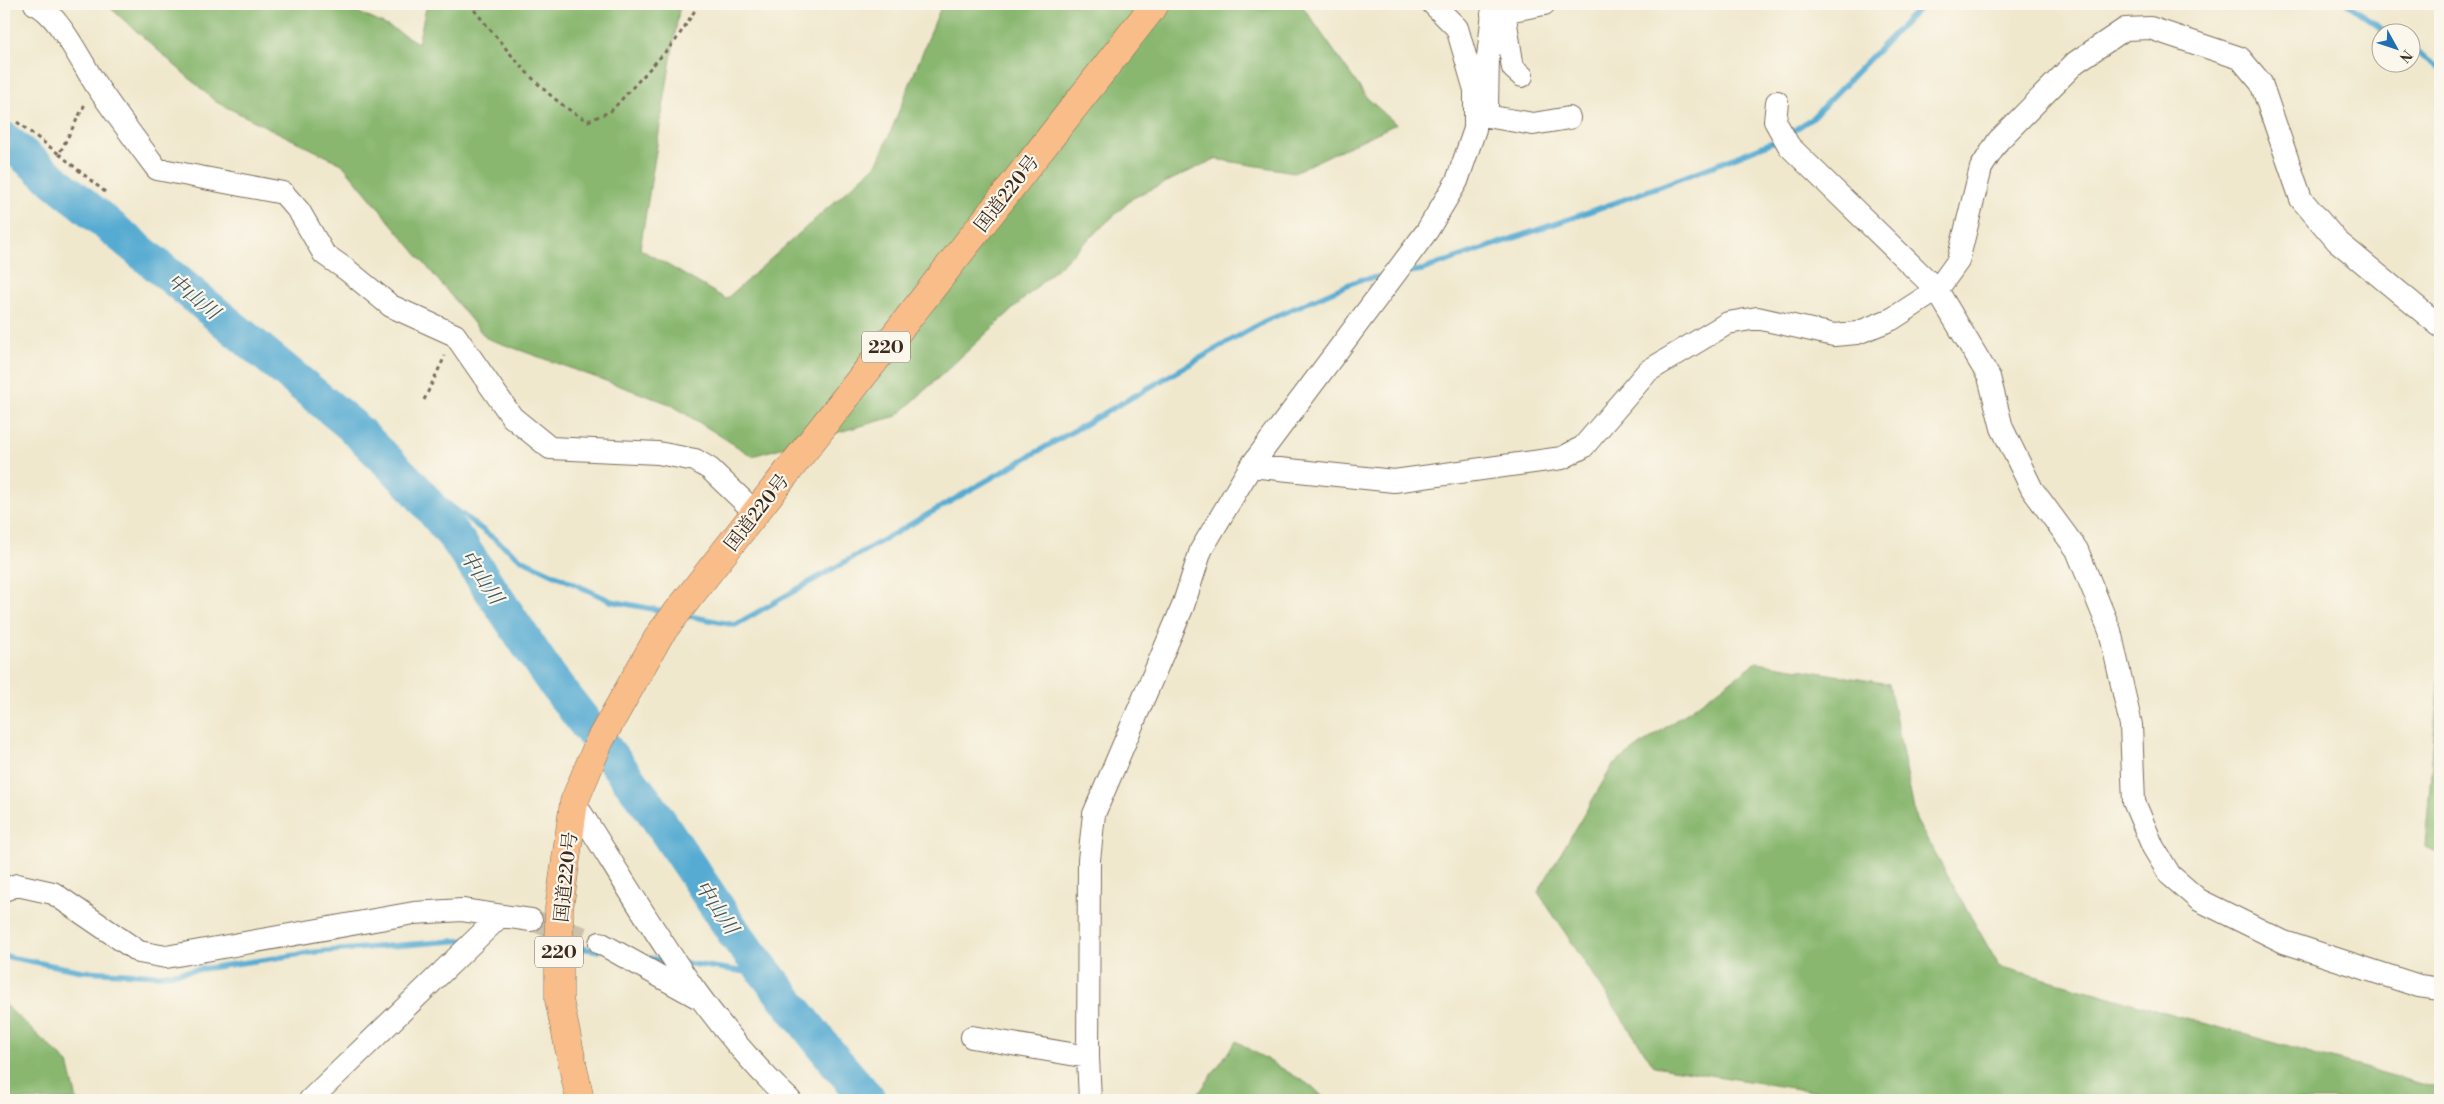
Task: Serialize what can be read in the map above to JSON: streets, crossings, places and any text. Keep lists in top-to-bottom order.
{
  "streets": {
    "highway": ["国道220号", "220"]
  },
  "water": ["中山川"],
  "north": "bottom right"
}
